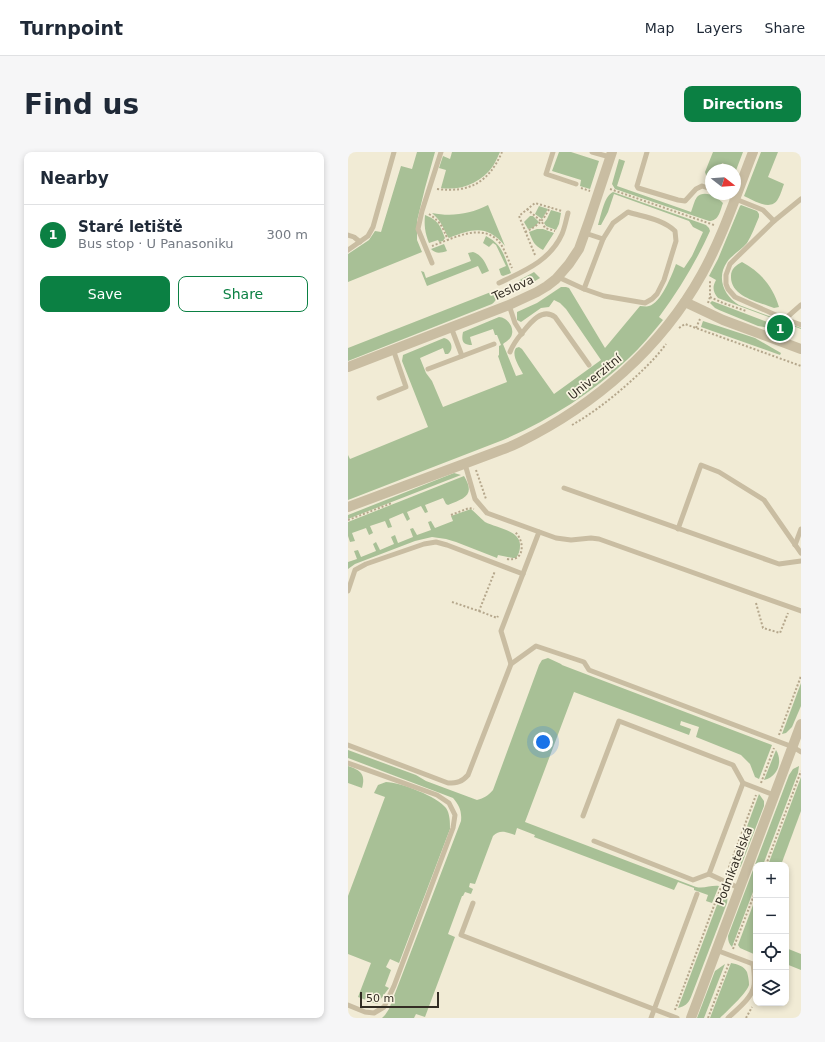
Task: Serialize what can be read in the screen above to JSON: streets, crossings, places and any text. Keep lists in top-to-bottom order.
{
  "streets": {
    "street": ["Teslova", "Univerzitní", "Podnikatelská"]
  },
  "scale_bar": "50 m",
  "north": "right",
  "page": {
    "header": "Turnpoint",
    "nav": ["Map", "Layers", "Share"],
    "buttons": [
      "Directions",
      ["Save", "Share"]
    ],
    "title": "Find us",
    "heading": "Nearby",
    "list": [
      {
        "mark": "1",
        "name": "Staré letiště",
        "note": "Bus stop · U Panasoniku",
        "value": "300 m"
      }
    ],
    "pins": "1",
    "map_buttons": ["+", "−"],
    "scale": "50 m"
  }
}
